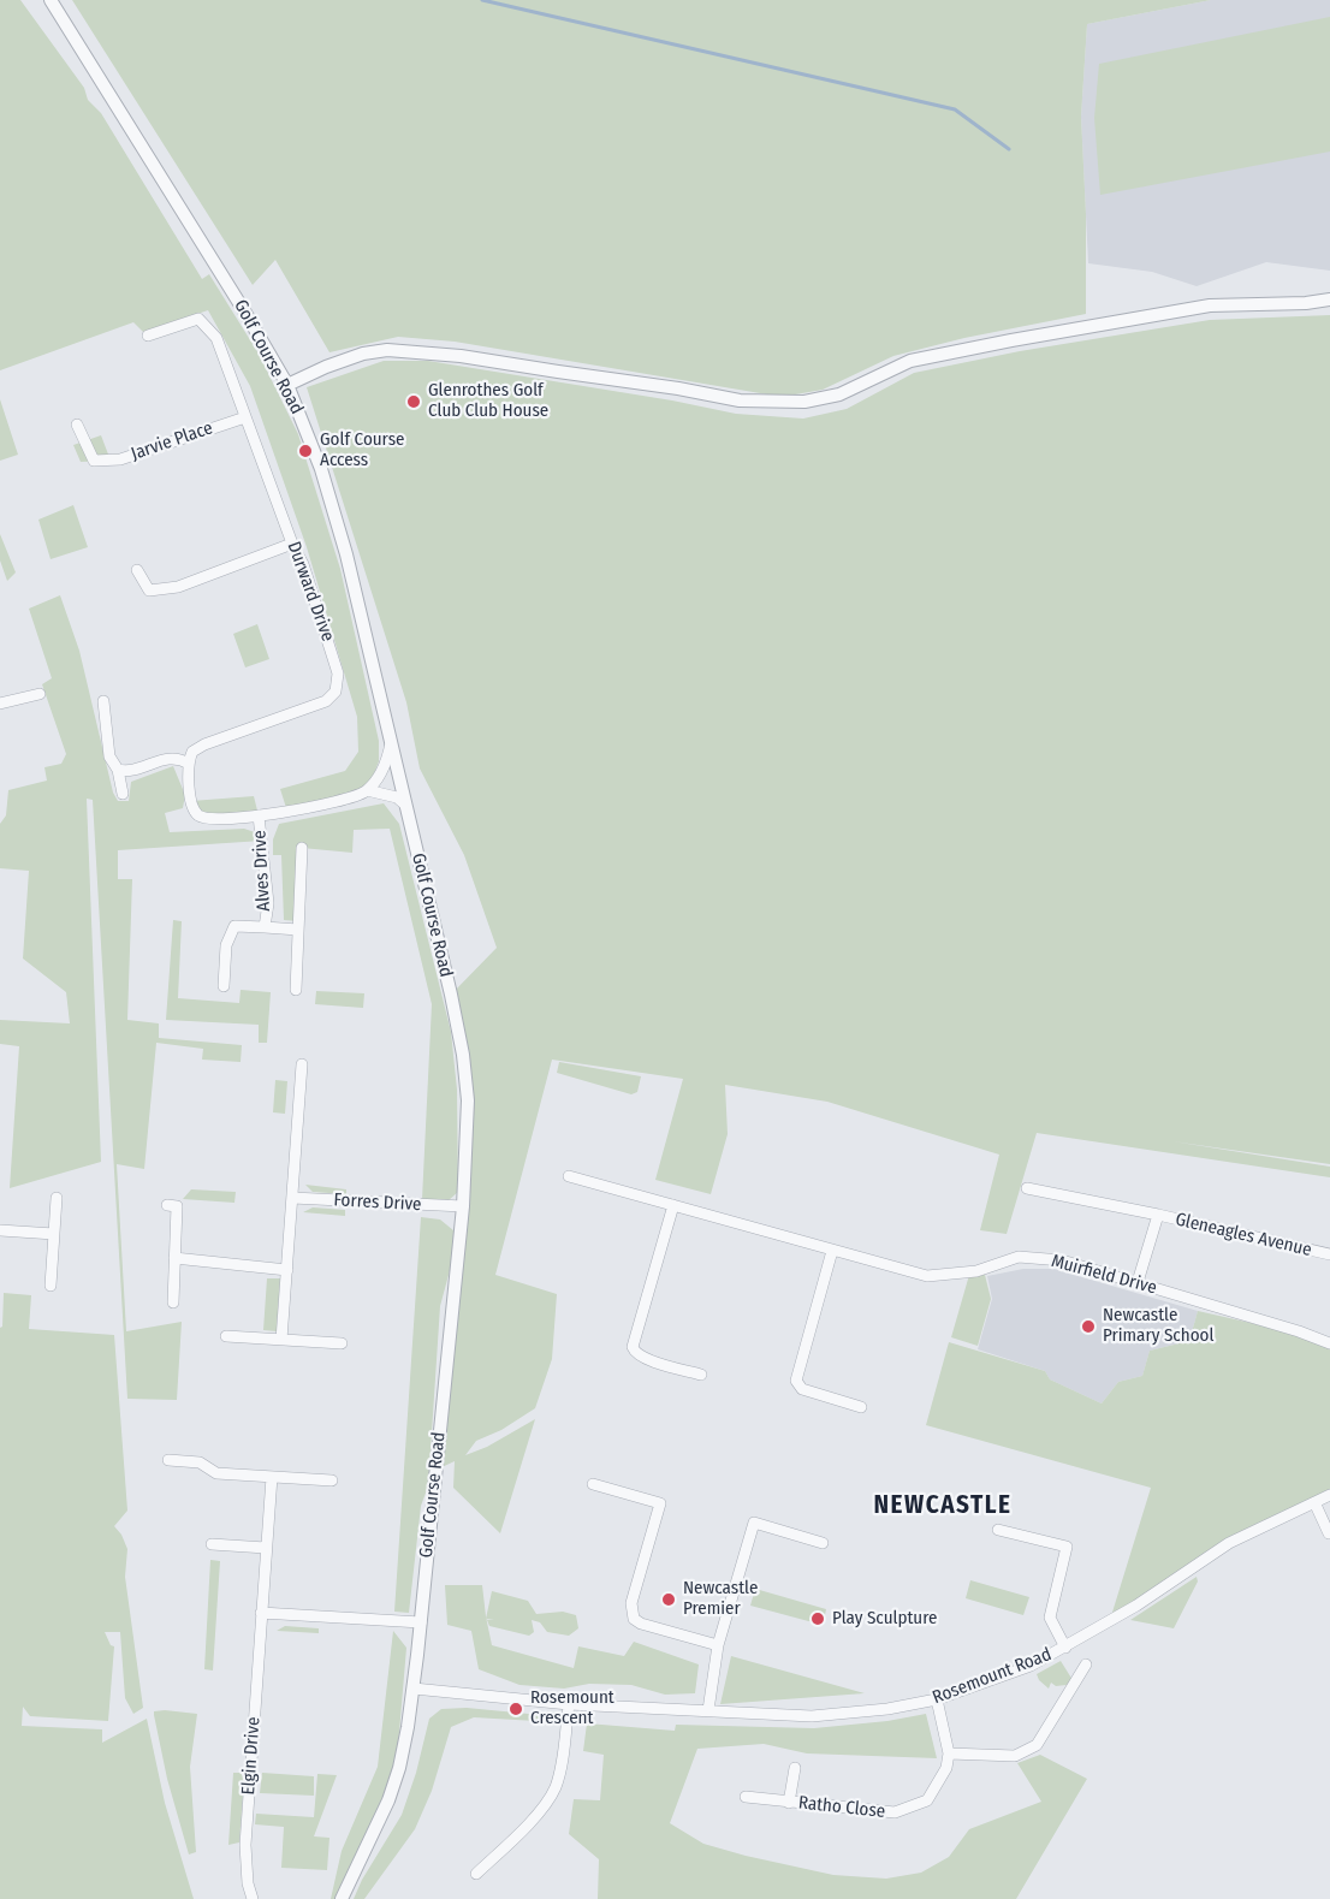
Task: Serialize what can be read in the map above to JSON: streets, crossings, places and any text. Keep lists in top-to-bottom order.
{
  "streets": {
    "street": [
      "Golf Course Road",
      "Jarvie Place",
      "Durward Drive",
      "Alves Drive",
      "Forres Drive",
      "Gleneagles Avenue",
      "Muirfield Drive",
      "Rosemount Road",
      "Elgin Drive",
      "Ratho Close"
    ]
  },
  "crossings": [
    ["Golf Course Road", "Forres Drive"],
    ["Golf Course Road", "Rosemount Road"],
    ["Jarvie Place", "Durward Drive"],
    ["Gleneagles Avenue", "Muirfield Drive"]
  ],
  "districts": ["NEWCASTLE"],
  "places": [
    "Glenrothes Golf Club Club House",
    "Golf Course Access",
    "Newcastle Primary School",
    "Newcastle Premier",
    "Play Sculpture",
    "Rosemount Crescent"
  ]
}
